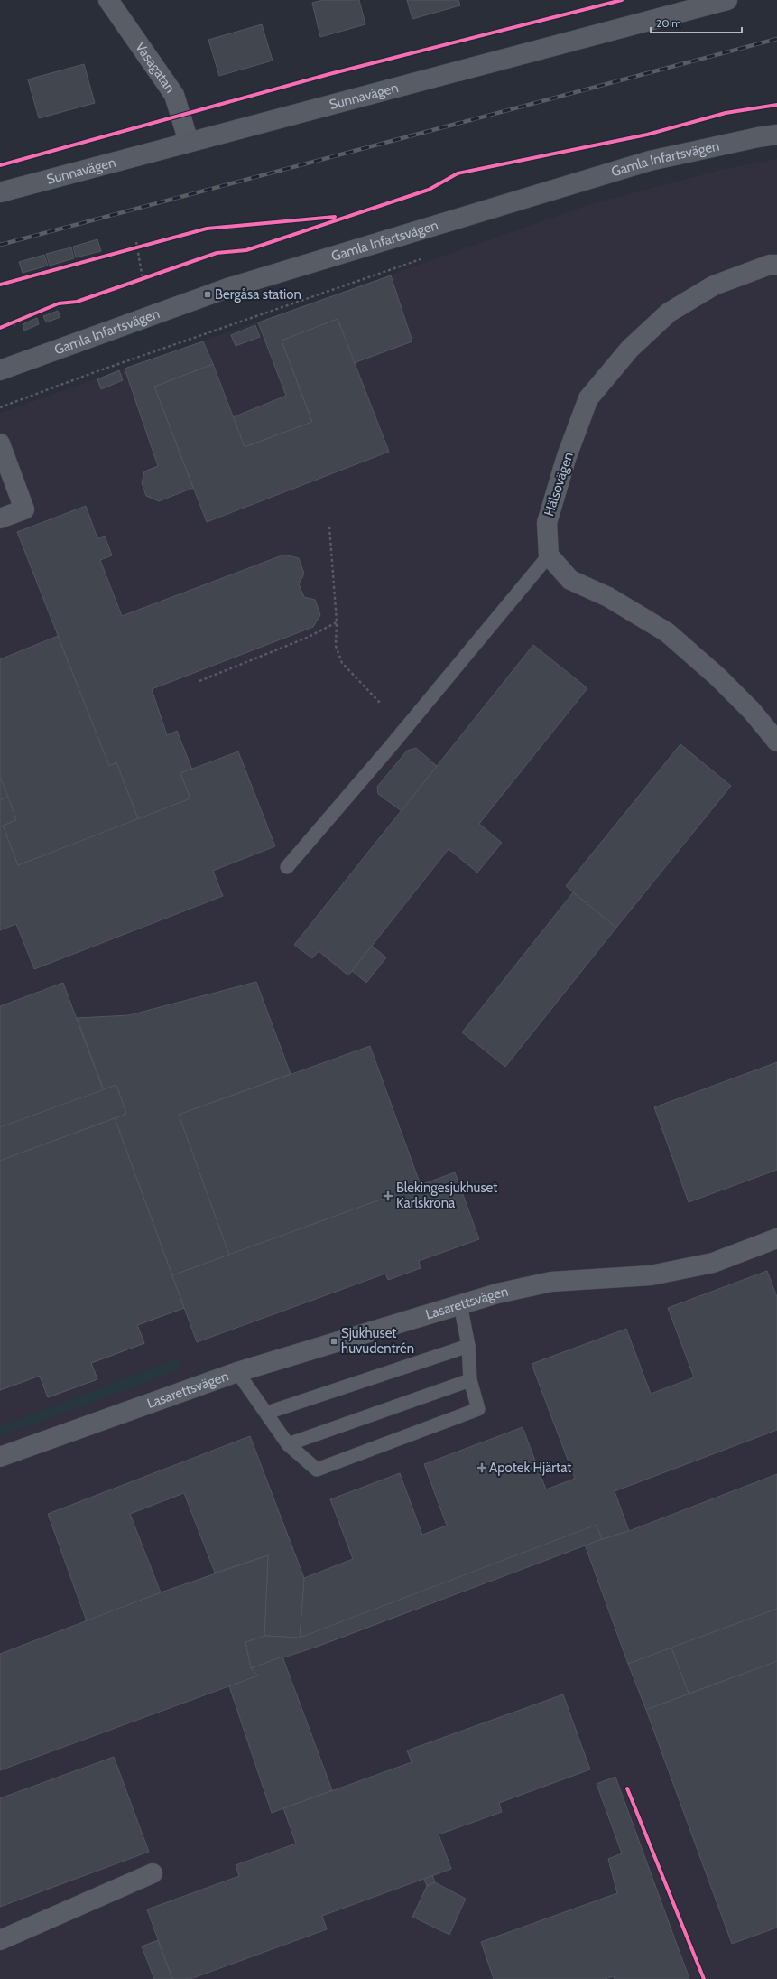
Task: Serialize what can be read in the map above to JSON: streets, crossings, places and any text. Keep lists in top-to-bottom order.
{
  "streets": {
    "street": [
      "Vasagatan",
      "Sunnavägen",
      "Gamla Infartsvägen",
      "Hälsovägen",
      "Lasarettsvägen"
    ]
  },
  "crossings": [
    ["Vasagatan", "Sunnavägen"]
  ],
  "places": {
    "transit": ["Bergåsa station", "Sjukhuset huvudentrén"],
    "health": ["Blekingesjukhuset Karlskrona", "Apotek Hjärtat"]
  },
  "scale_bar": "20 m"
}
